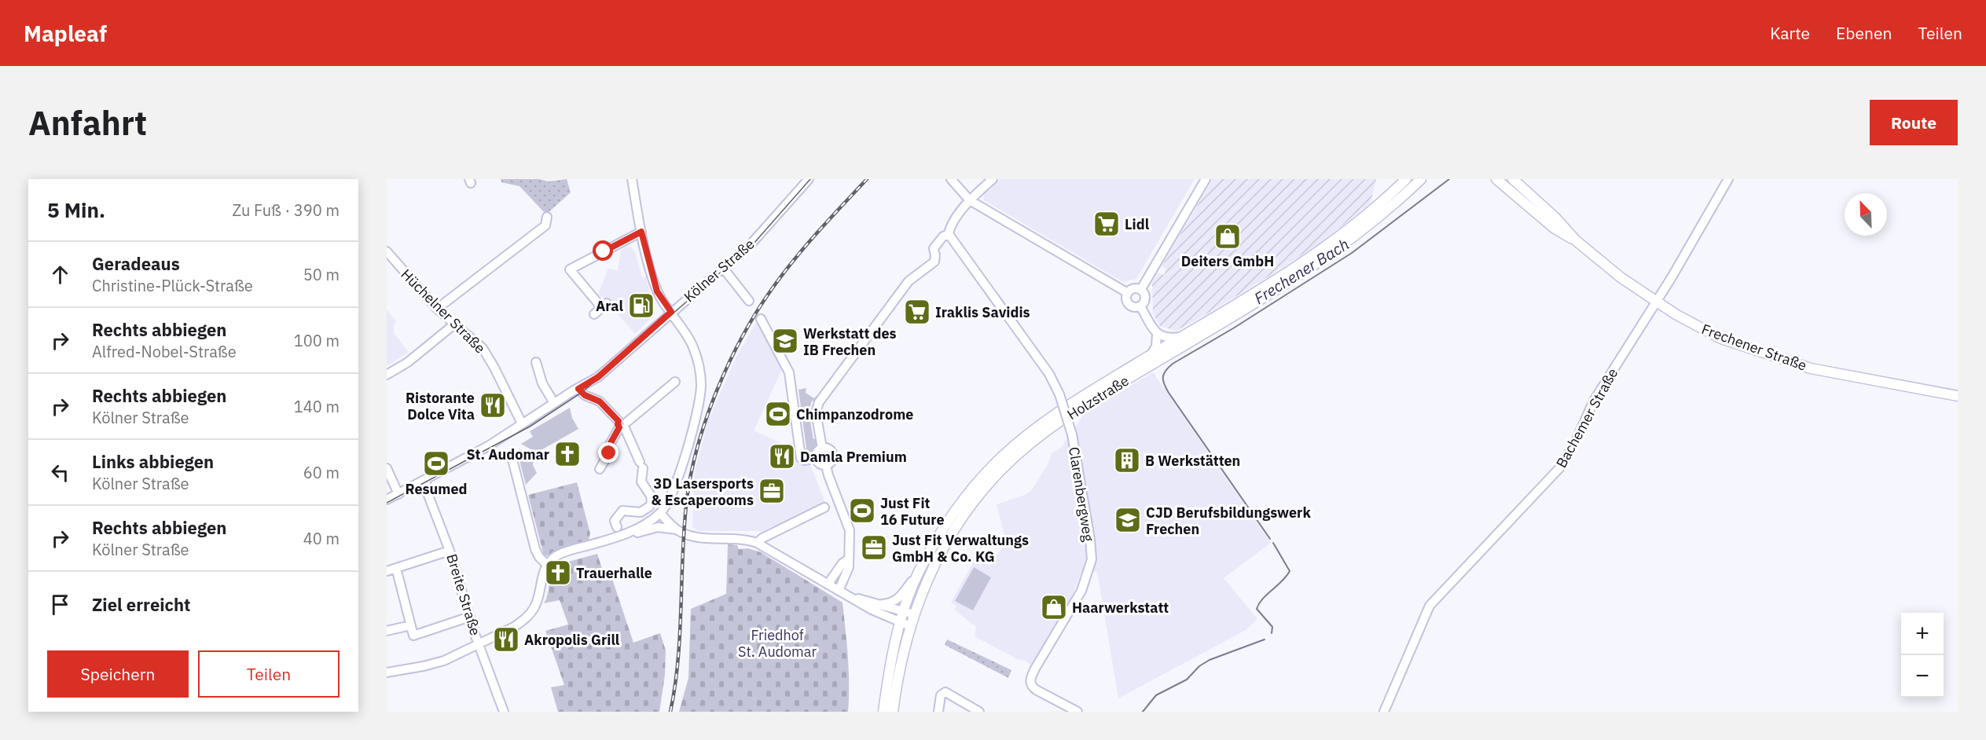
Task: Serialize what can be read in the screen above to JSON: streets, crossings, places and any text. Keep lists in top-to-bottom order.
{
  "streets": {
    "main road": ["Frechener Straße", "Holzstraße"],
    "street": [
      "Kölner Straße",
      "Hüchelner Straße",
      "Bachemer Straße",
      "Clarenbergweg",
      "Breite Straße"
    ]
  },
  "crossings": [
    ["Kölner Straße", "Hüchelner Straße"],
    ["Kölner Straße", "Breite Straße"],
    ["Frechener Straße", "Bachemer Straße"]
  ],
  "water": ["Frechener Bach"],
  "parks": ["Friedhof St. Audomar"],
  "places": {
    "supermarket": ["Lidl", "Iraklis Savidis"],
    "shop": ["Deiters GmbH", "Haarwerkstatt"],
    "fuel station": ["Aral"],
    "school or university": ["Werkstatt des IB Frechen", "CJD Berufsbildungswerk Frechen"],
    "restaurant": ["Ristorante Dolce Vita", "Damla Premium", "Akropolis Grill"],
    "sports": ["Chimpanzodrome", "Resumed", "Just Fit 16 Future"],
    "church": ["St. Audomar", "Trauerhalle"],
    "building": ["B Werkstätten"],
    "office": ["3D Lasersports & Escaperooms", "Just Fit Verwaltungs GmbH & Co. KG"]
  },
  "north": "top left",
  "page": {
    "header": "Mapleaf",
    "nav": ["Karte", "Ebenen", "Teilen"],
    "buttons": [
      "Route",
      ["Speichern", "Teilen"]
    ],
    "title": "Anfahrt",
    "heading": ["5 Min.", "Zu Fuß · 390 m"],
    "list": [
      ["Geradeaus", "Christine-Plück-Straße", "50 m"],
      ["Rechts abbiegen", "Alfred-Nobel-Straße", "100 m"],
      ["Rechts abbiegen", "Kölner Straße", "140 m"],
      ["Links abbiegen", "Kölner Straße", "60 m"],
      ["Rechts abbiegen", "Kölner Straße", "40 m"],
      "Ziel erreicht"
    ],
    "map_buttons": ["+", "−"]
  }
}
